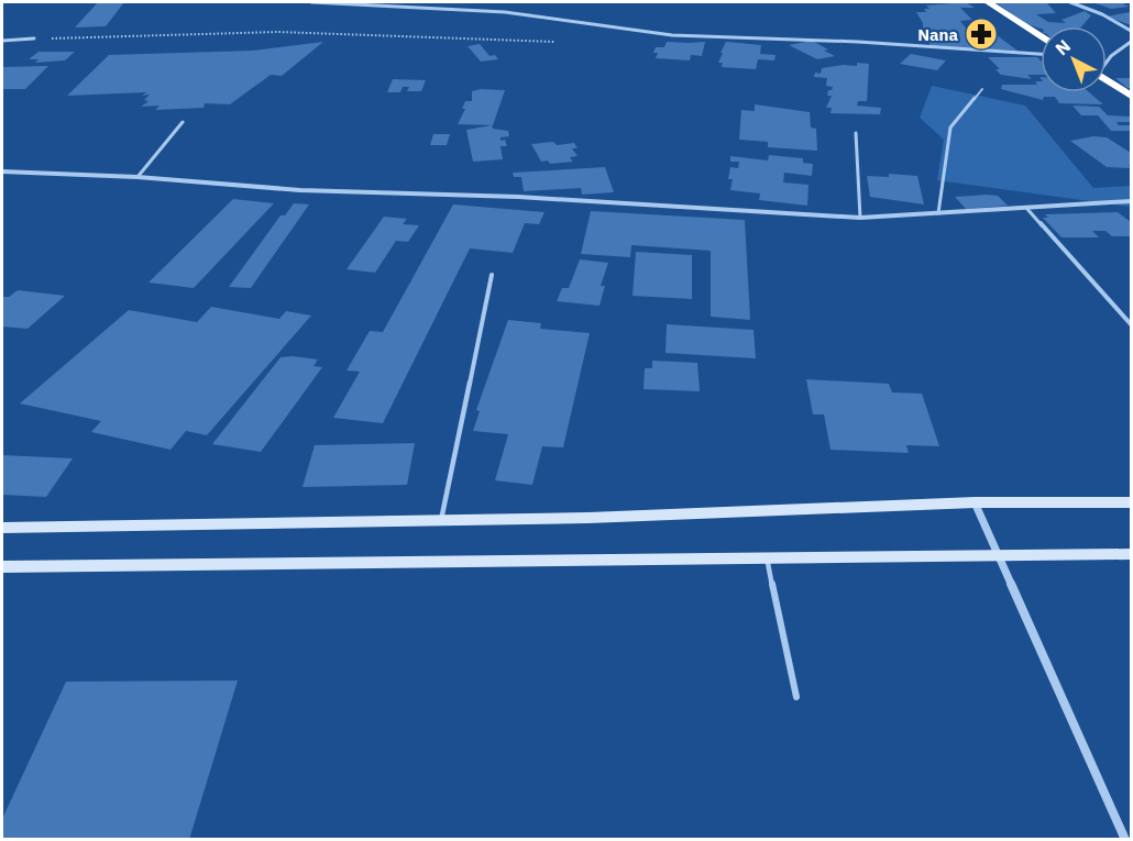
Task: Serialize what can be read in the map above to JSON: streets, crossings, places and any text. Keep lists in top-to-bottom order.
{
  "places": {
    "pharmacy": ["Nana"]
  },
  "north": "top left"
}
